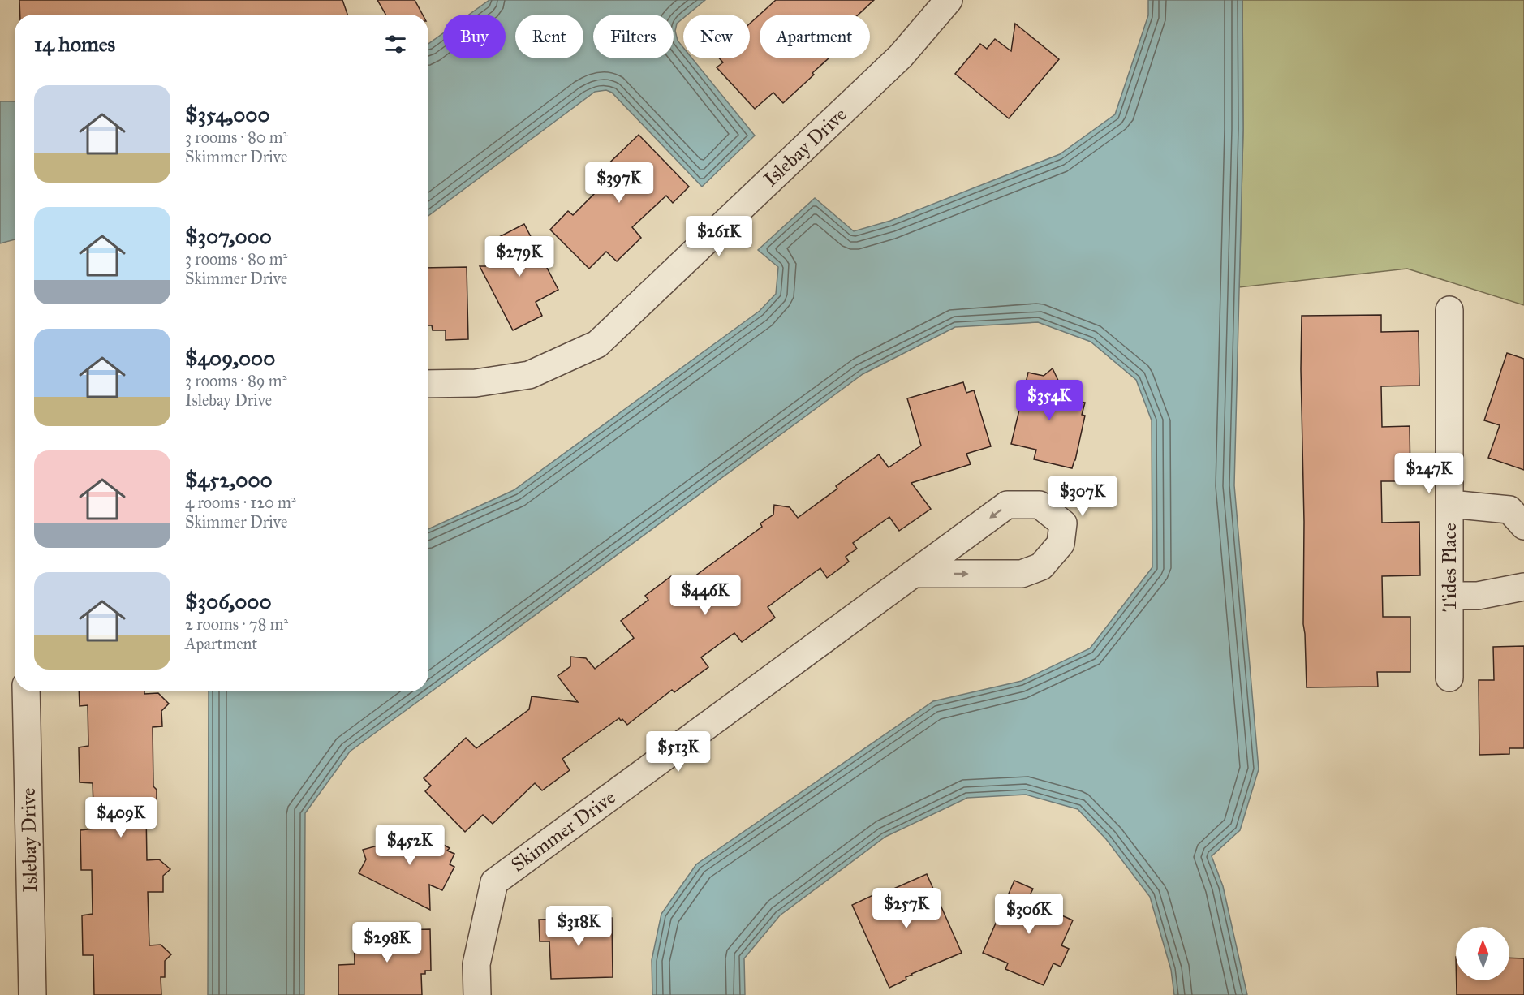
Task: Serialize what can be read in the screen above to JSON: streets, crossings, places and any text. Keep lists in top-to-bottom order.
{
  "streets": {
    "street": ["Islebay Drive", "Tides Place", "Skimmer Drive"]
  },
  "north": "top",
  "page": {
    "chip": [
      "Buy",
      "Rent",
      "Filters",
      "New",
      "Apartment"
    ],
    "heading": "14 homes",
    "list": [
      {
        "name": "$354,000",
        "note": "3 rooms · 80 m² · Skimmer Drive"
      },
      {
        "name": "$307,000",
        "note": "3 rooms · 80 m² · Skimmer Drive"
      },
      {
        "name": "$409,000",
        "note": "3 rooms · 89 m² · Islebay Drive"
      },
      {
        "name": "$452,000",
        "note": "4 rooms · 120 m² · Skimmer Drive"
      },
      {
        "name": "$306,000",
        "note": "2 rooms · 78 m² · Apartment"
      }
    ],
    "price": [
      "$397K",
      "$261K",
      "$279K",
      "$354K",
      "$247K",
      "$307K",
      "$446K",
      "$513K",
      "$409K",
      "$452K",
      "$257K",
      "$306K",
      "$318K",
      "$298K"
    ]
  }
}
